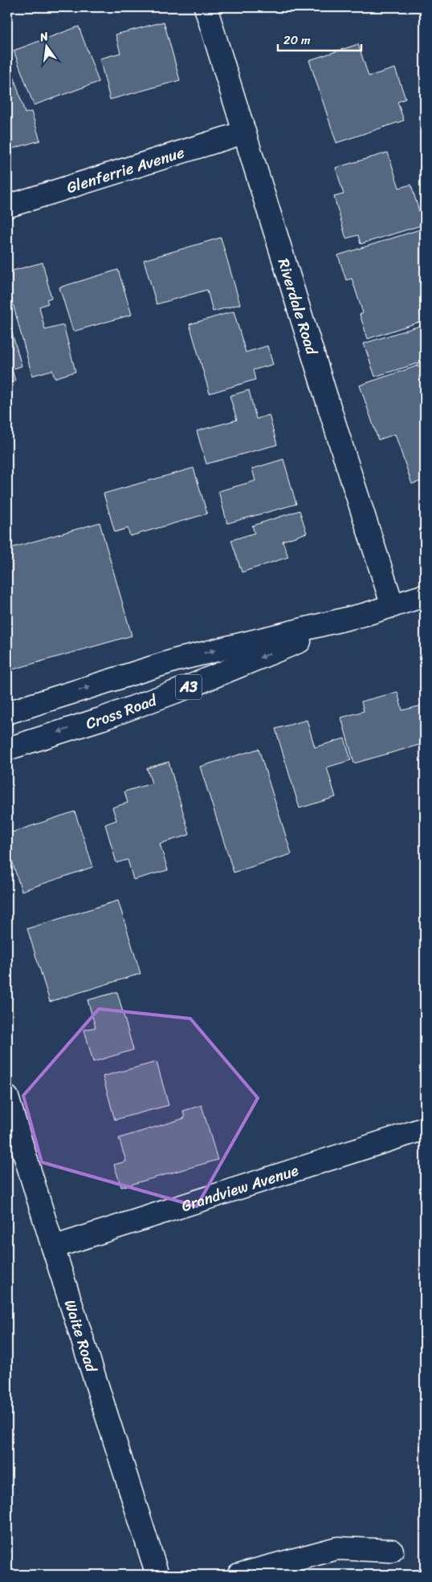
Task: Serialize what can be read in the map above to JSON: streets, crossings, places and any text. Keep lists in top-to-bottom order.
{
  "streets": {
    "main road": [
      "Glenferrie Avenue",
      "Riverdale Road",
      "A3",
      "Cross Road",
      "Grandview Avenue",
      "Waite Road"
    ]
  },
  "crossings": [
    ["Glenferrie Avenue", "Riverdale Road"],
    ["Riverdale Road", "Cross Road"],
    ["Grandview Avenue", "Waite Road"]
  ],
  "scale_bar": "20 m",
  "north": "top"
}
